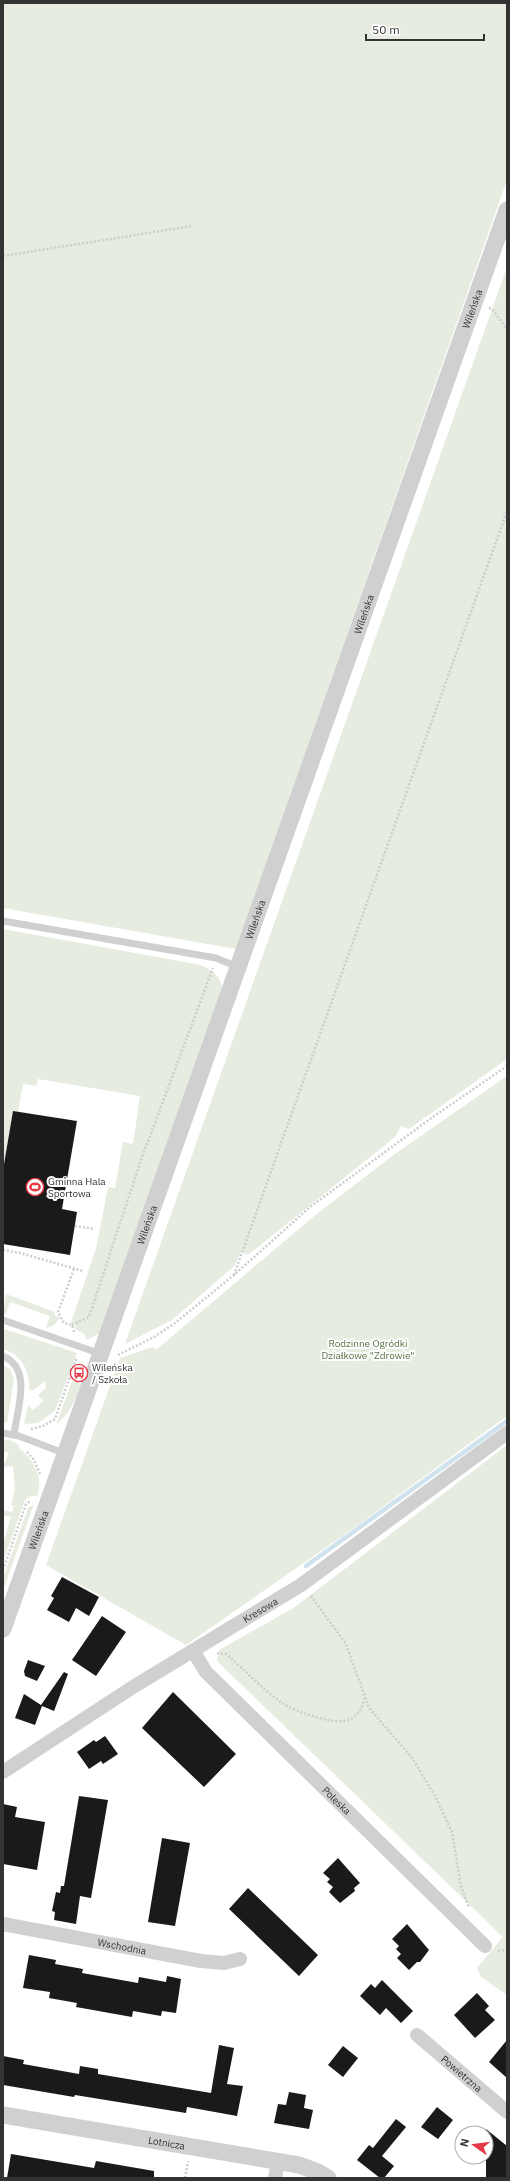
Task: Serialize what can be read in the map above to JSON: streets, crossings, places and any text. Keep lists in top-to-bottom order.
{
  "streets": {
    "street": [
      "Wileńska",
      "Kresowa",
      "Poleska",
      "Wschodnia",
      "Powietrzna",
      "Lotnicza"
    ]
  },
  "crossings": [
    ["Kresowa", "Poleska"]
  ],
  "parks": ["Rodzinne Ogródki Działkowe \"Zdrowie\""],
  "places": {
    "sports": ["Gminna Hala Sportowa"],
    "bus stop": ["Wileńska / Szkoła"]
  },
  "scale_bar": "50 m",
  "north": "left"
}
